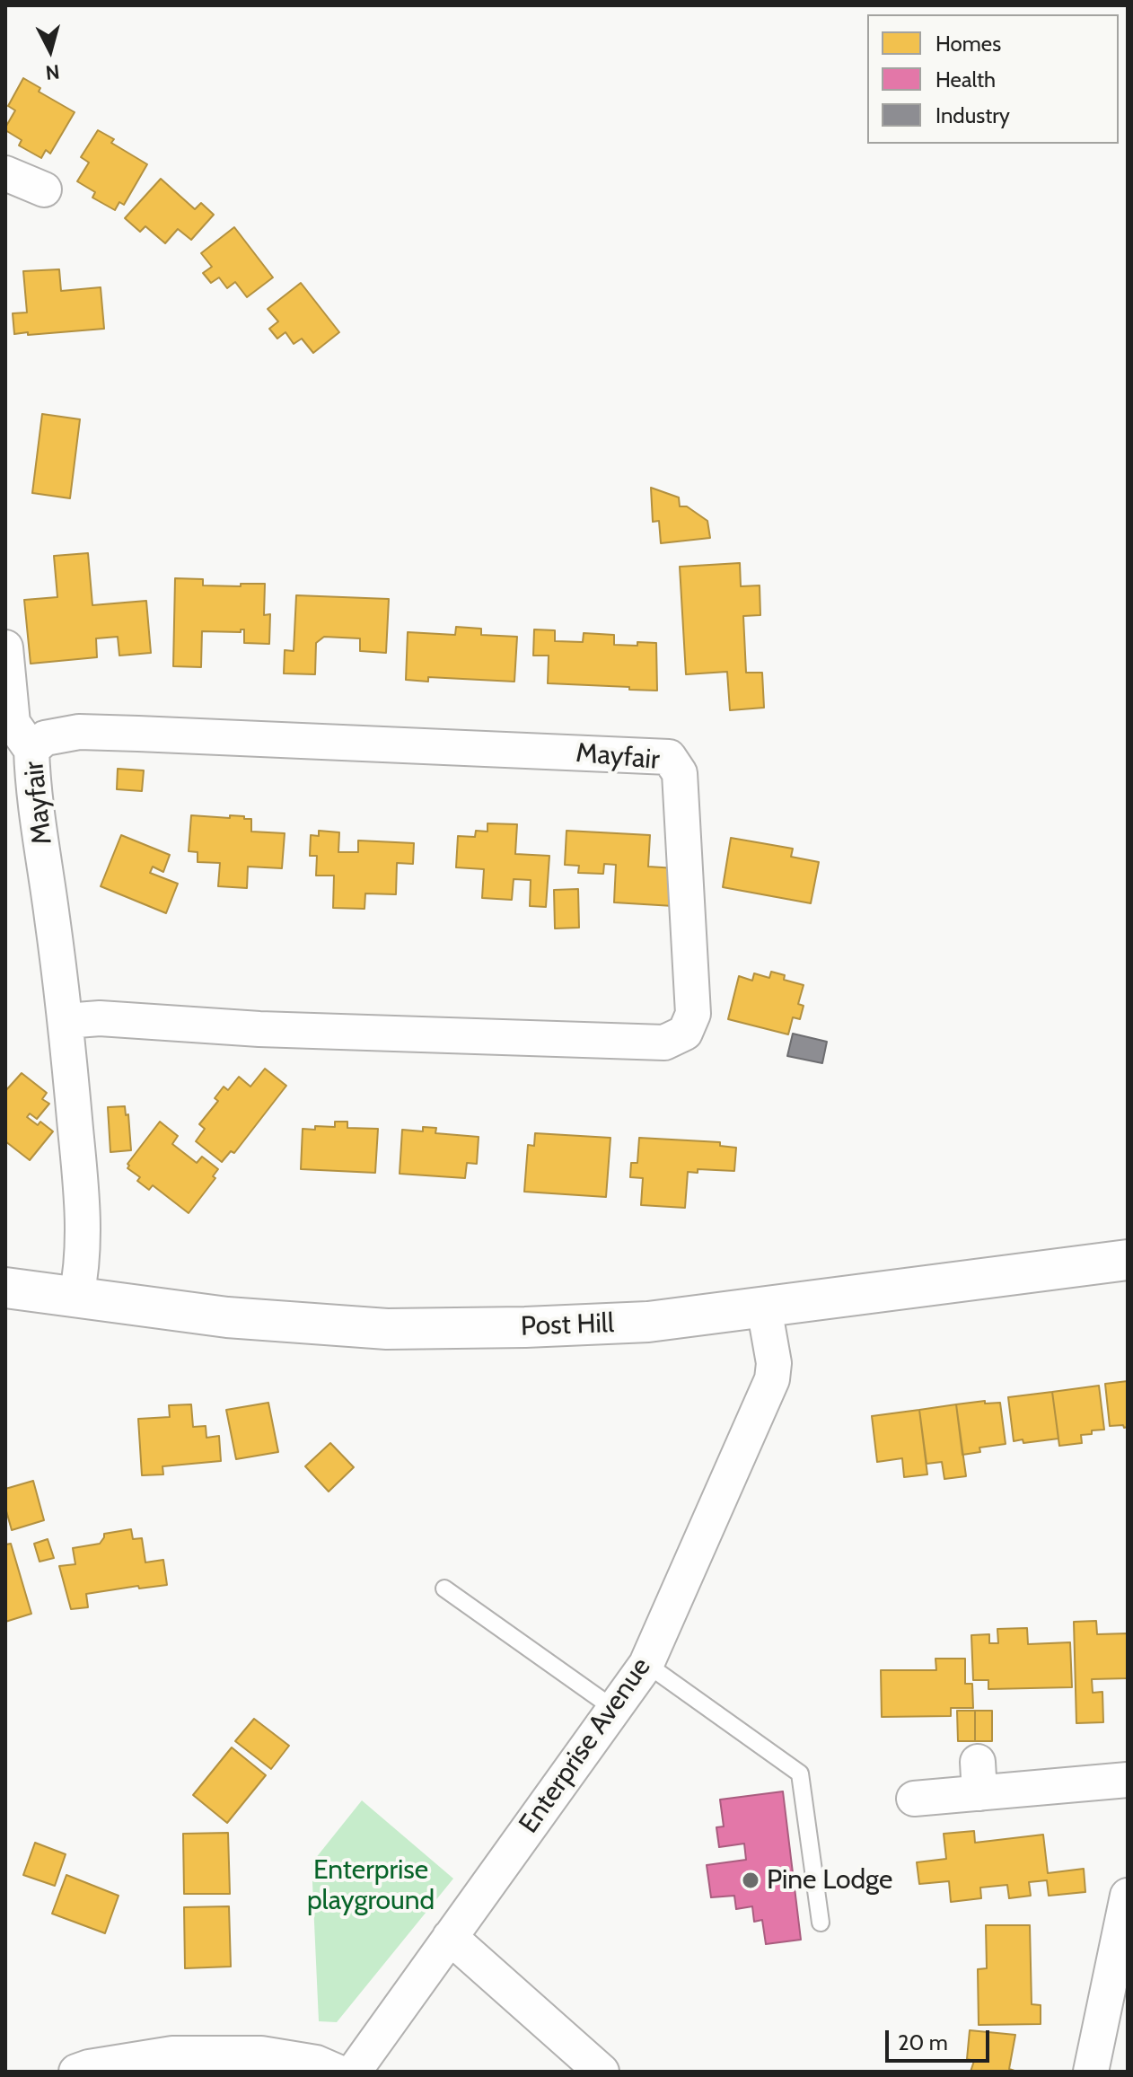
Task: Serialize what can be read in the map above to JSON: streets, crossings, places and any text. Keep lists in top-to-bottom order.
{
  "streets": {
    "street": ["Mayfair", "Post Hill", "Enterprise Avenue"]
  },
  "crossings": [
    ["Mayfair", "Post Hill"],
    ["Post Hill", "Enterprise Avenue"]
  ],
  "parks": ["Enterprise playground"],
  "places": ["Pine Lodge"],
  "legend": ["Homes", "Health", "Industry"],
  "scale_bar": "20 m",
  "north": "bottom"
}
